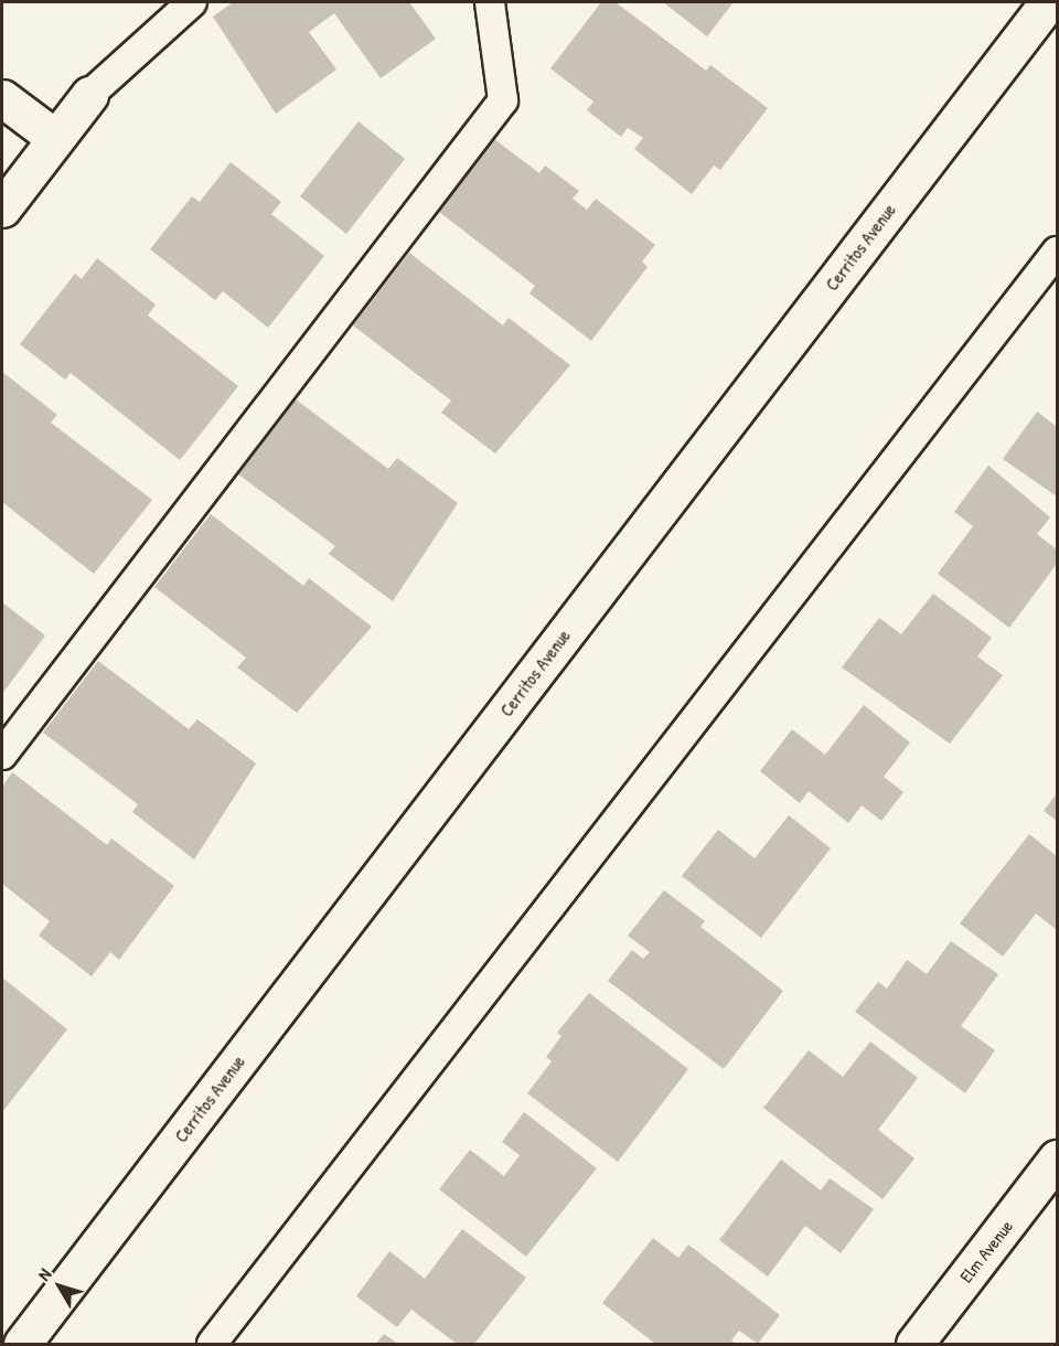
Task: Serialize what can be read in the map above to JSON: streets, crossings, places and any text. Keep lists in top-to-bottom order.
{
  "streets": {
    "main road": ["Cerritos Avenue", "Elm Avenue"]
  },
  "north": "top left"
}
